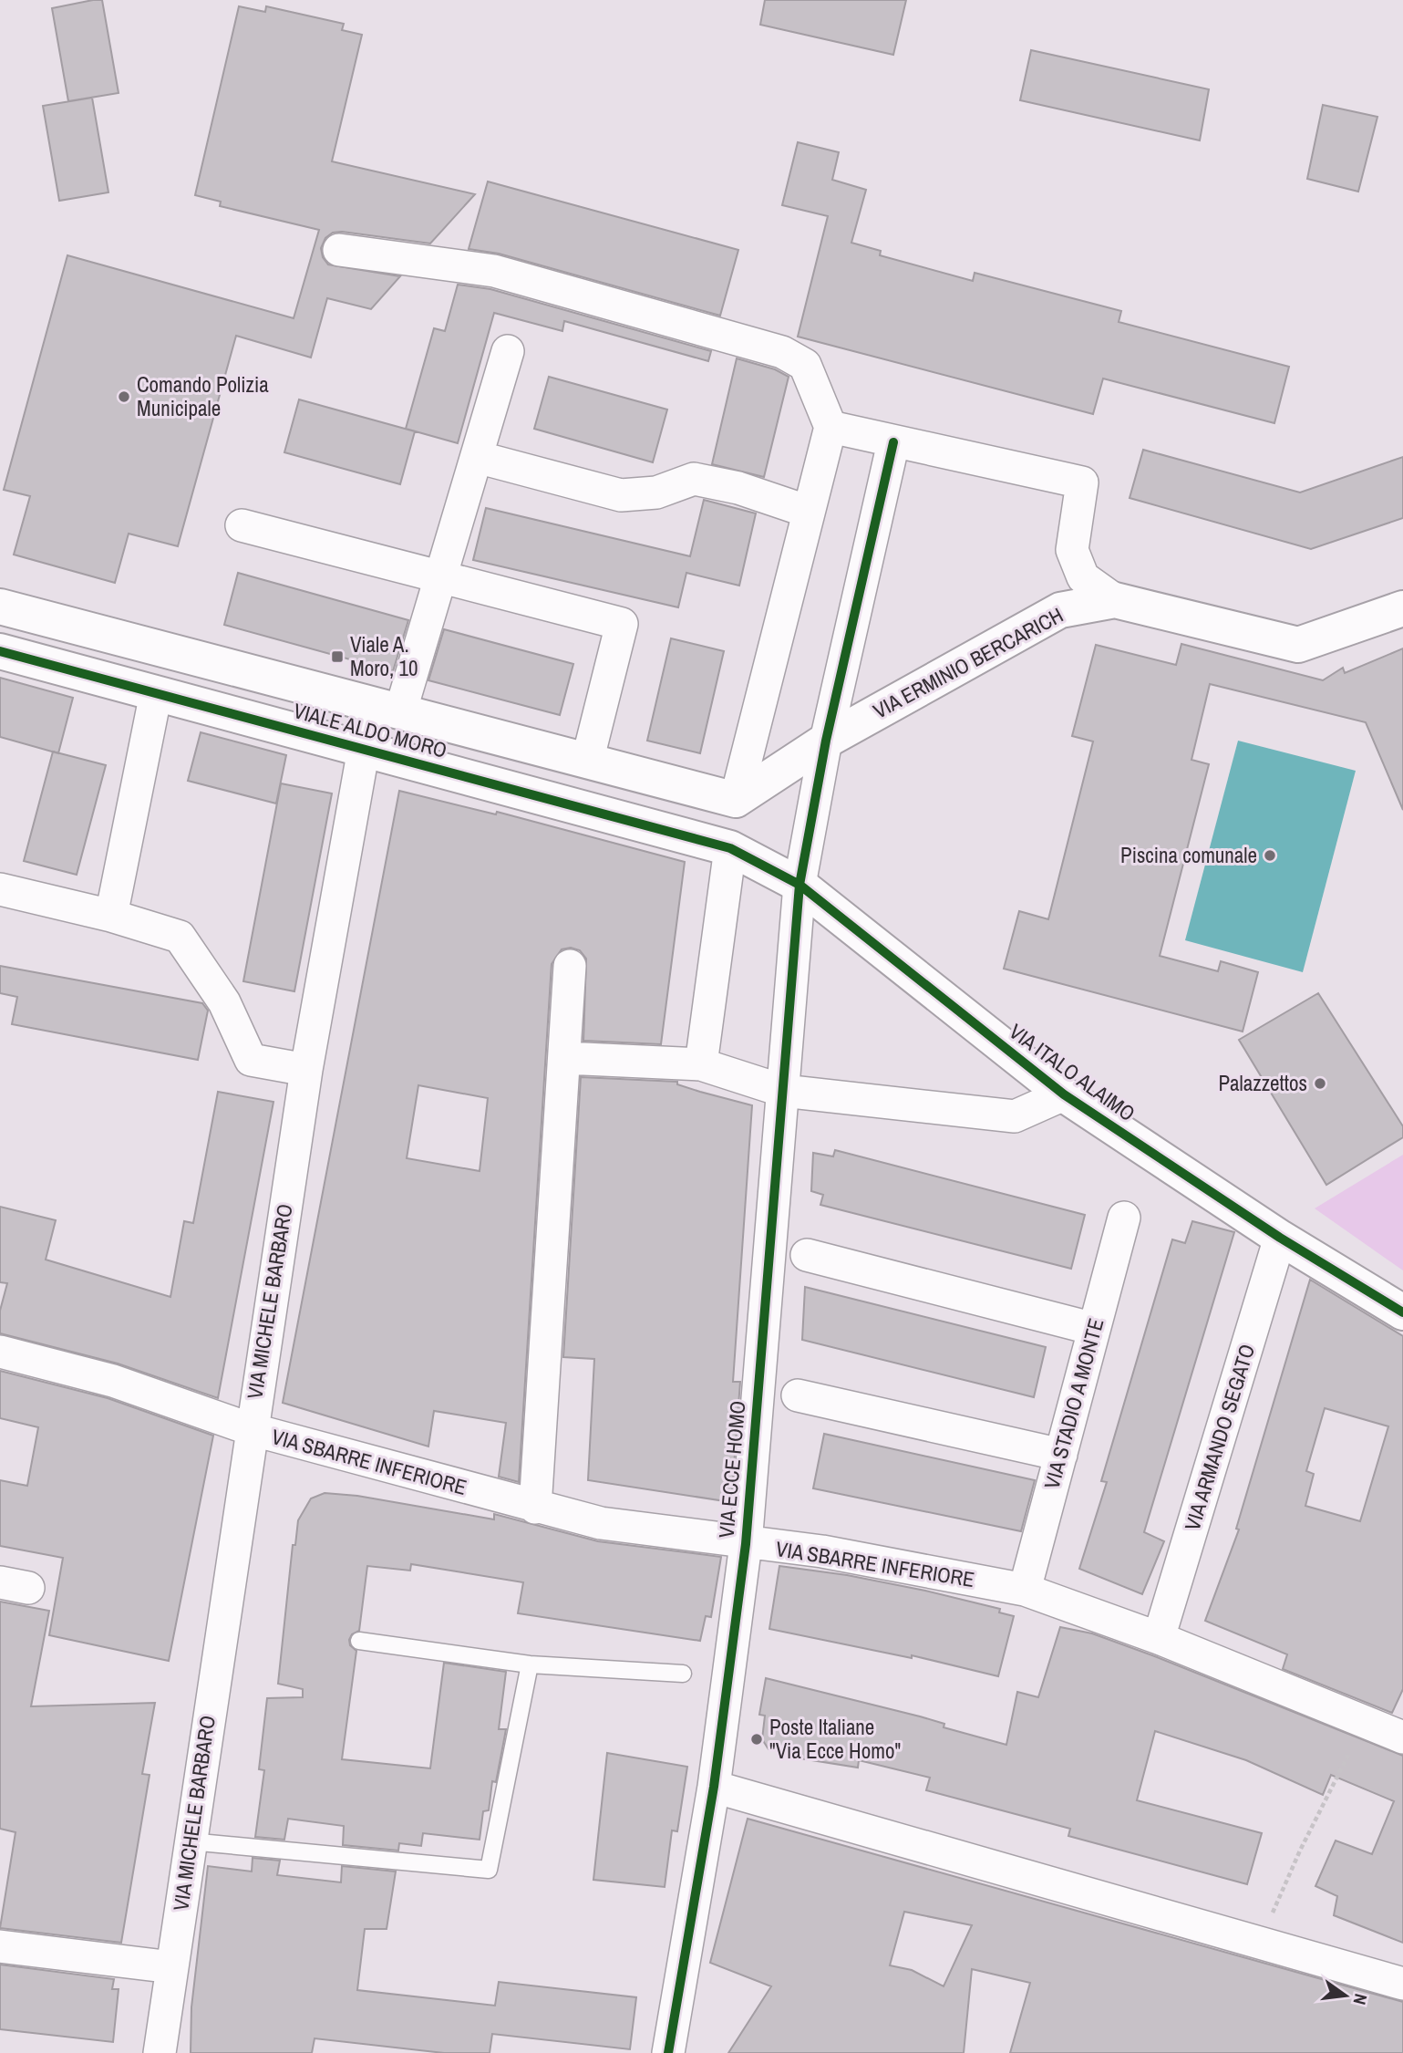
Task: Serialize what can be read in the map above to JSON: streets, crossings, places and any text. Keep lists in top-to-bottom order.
{
  "streets": {
    "street": [
      "VIA ERMINIO BERCARICH",
      "VIALE ALDO MORO",
      "VIA ITALO ALAIMO",
      "VIA MICHELE BARBARO",
      "VIA STADIO A MONTE",
      "VIA ARMANDO SEGATO",
      "VIA SBARRE INFERIORE",
      "VIA ECCE HOMO"
    ]
  },
  "crossings": [
    ["VIA ERMINIO BERCARICH", "VIALE ALDO MORO"],
    ["VIA ERMINIO BERCARICH", "VIA ECCE HOMO"],
    ["VIALE ALDO MORO", "VIA ITALO ALAIMO"],
    ["VIALE ALDO MORO", "VIA MICHELE BARBARO"],
    ["VIA ITALO ALAIMO", "VIA ARMANDO SEGATO"],
    ["VIA ITALO ALAIMO", "VIA ECCE HOMO"],
    ["VIA MICHELE BARBARO", "VIA SBARRE INFERIORE"],
    ["VIA STADIO A MONTE", "VIA SBARRE INFERIORE"],
    ["VIA ARMANDO SEGATO", "VIA SBARRE INFERIORE"],
    ["VIA SBARRE INFERIORE", "VIA ECCE HOMO"]
  ],
  "places": {
    "other": [
      "Comando Polizia Municipale",
      "Piscina comunale",
      "Palazzettos",
      "Poste Italiane \"Via Ecce Homo\""
    ],
    "transit": ["Viale A. Moro, 10"]
  },
  "north": "right"
}
